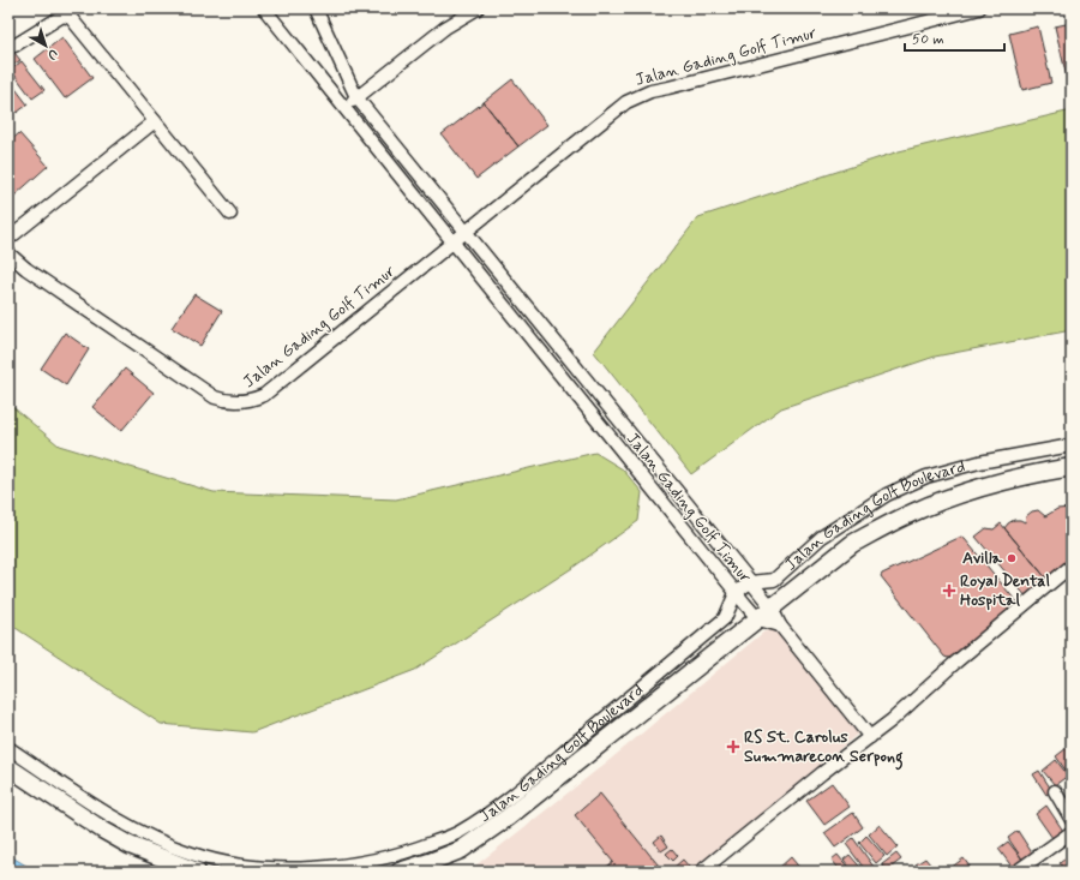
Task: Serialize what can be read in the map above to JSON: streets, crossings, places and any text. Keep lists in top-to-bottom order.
{
  "streets": {
    "main road": ["Jalan Gading Golf Boulevard"],
    "street": ["Jalan Gading Golf Timur"]
  },
  "crossings": [
    ["Jalan Gading Golf Timur", "Jalan Gading Golf Boulevard"]
  ],
  "places": {
    "other": ["Avilla"],
    "health": ["Royal Dental Hospital", "RS St. Carolus Summarecon Serpong"]
  },
  "scale_bar": "50 m",
  "north": "bottom right"
}
